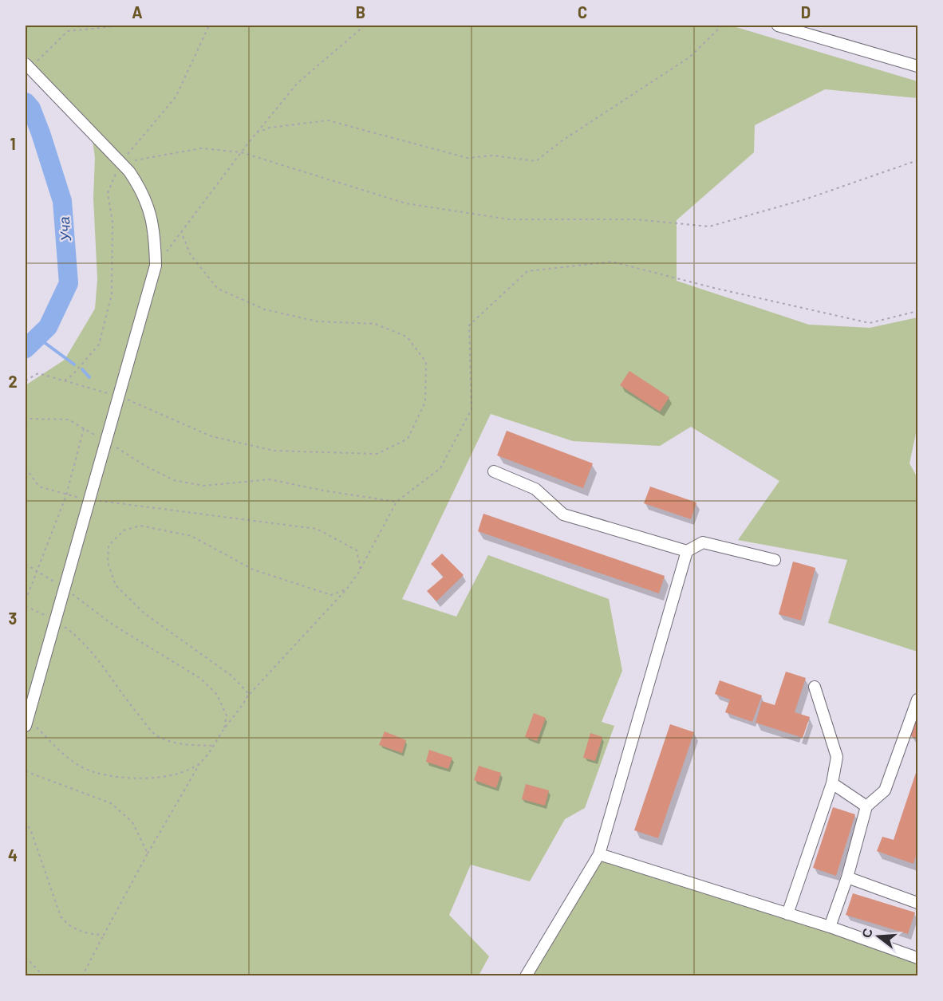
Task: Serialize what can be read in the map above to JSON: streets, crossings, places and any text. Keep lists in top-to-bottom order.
{
  "water": ["Уча"],
  "north": "left",
  "grid": {
    "columns": [
      "A",
      "B",
      "C",
      "D"
    ],
    "rows": [
      "1",
      "2",
      "3",
      "4"
    ]
  }
}
